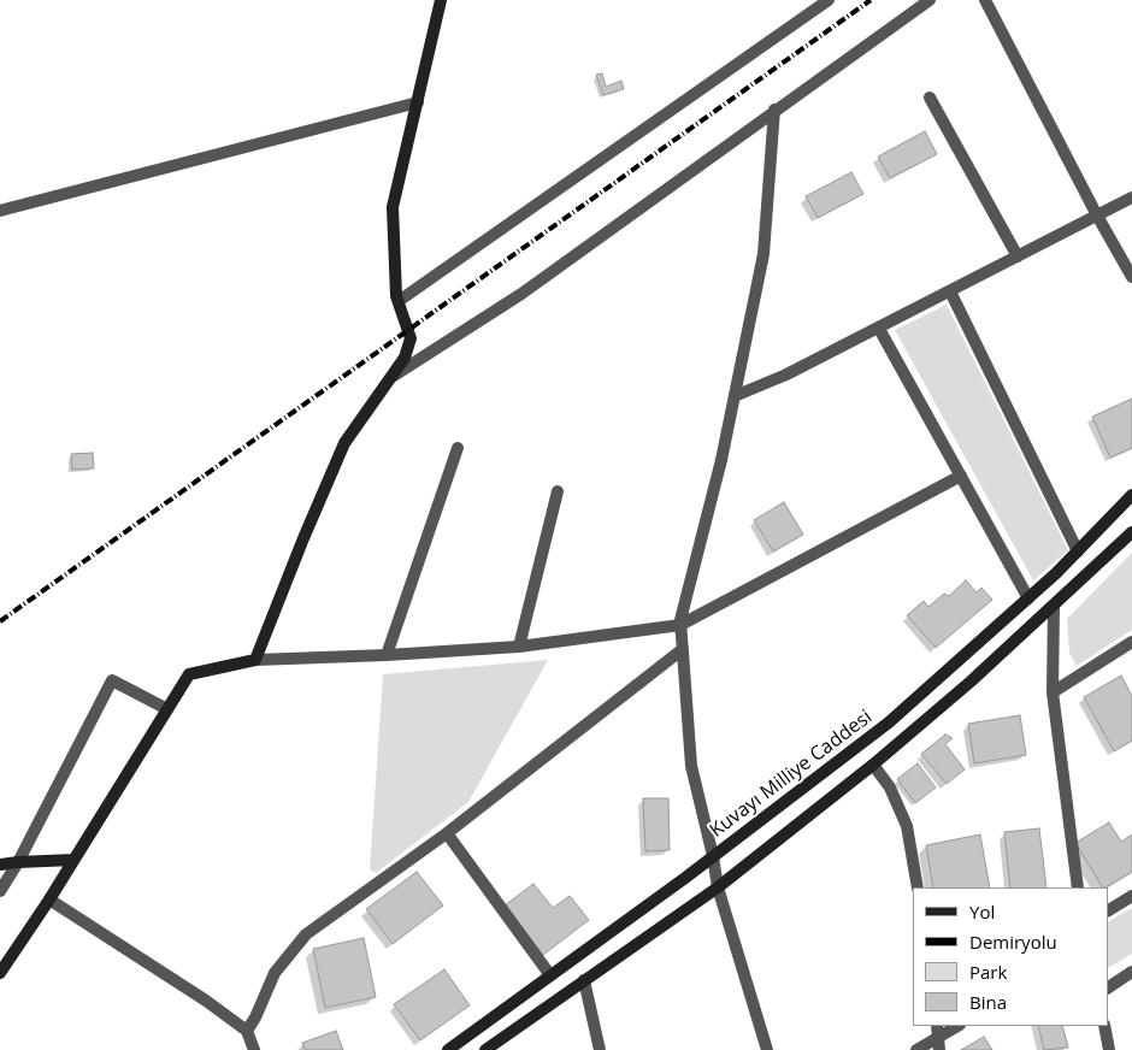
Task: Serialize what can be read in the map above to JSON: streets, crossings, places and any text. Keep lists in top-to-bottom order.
{
  "streets": {
    "main road": ["Kuvayı Milliye Caddesi"]
  },
  "legend": [
    "Yol",
    "Demiryolu",
    "Park",
    "Bina"
  ]
}
